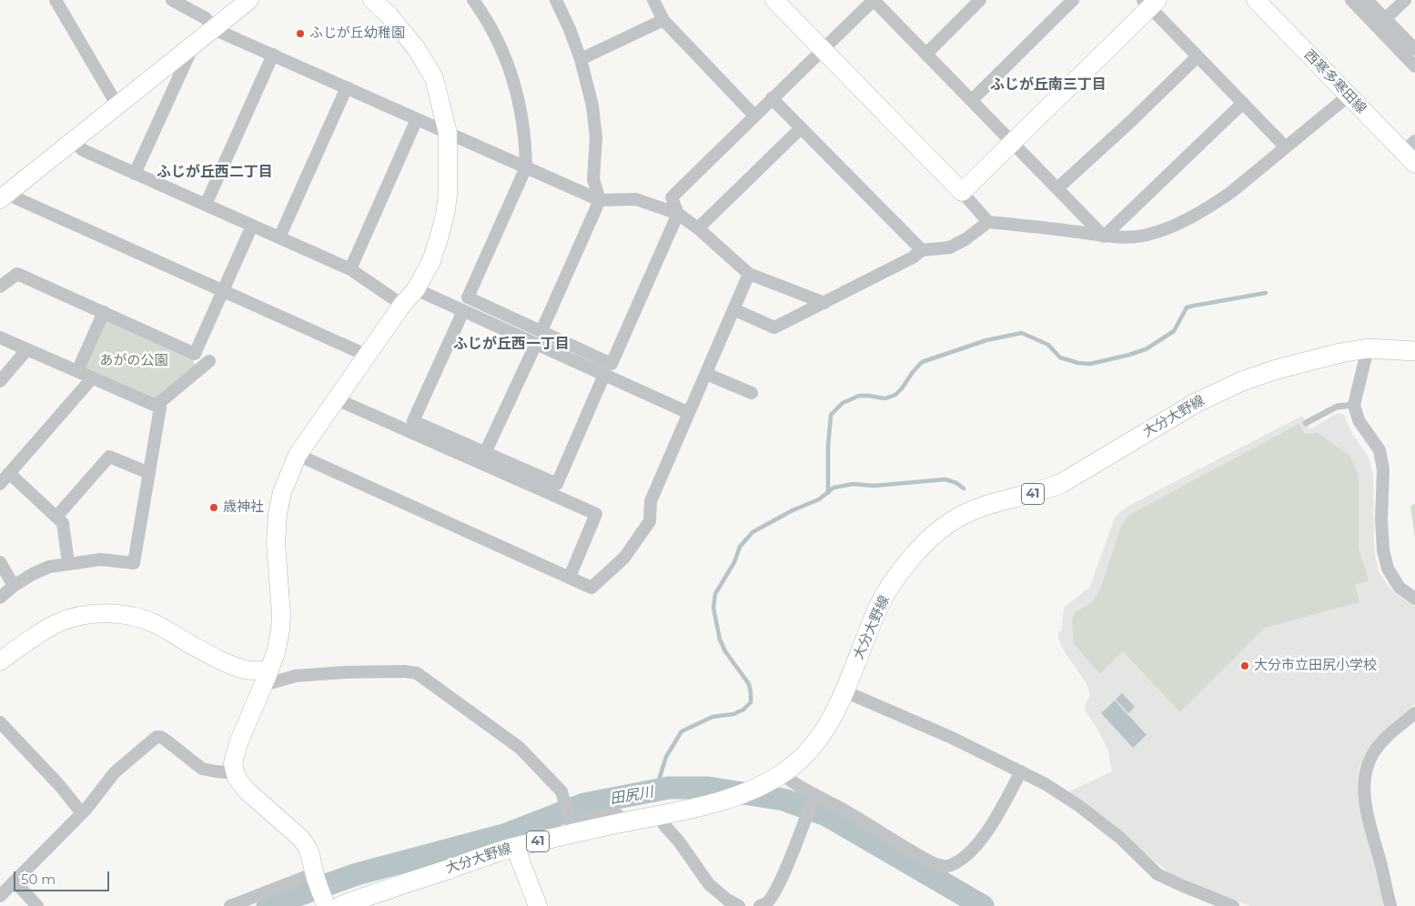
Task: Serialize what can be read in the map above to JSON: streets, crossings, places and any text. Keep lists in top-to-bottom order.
{
  "streets": {
    "main road": ["大分大野線", "41"],
    "street": ["西寒多寒田線"]
  },
  "districts": ["ふじが丘南三丁目", "ふじが丘西二丁目", "ふじが丘西一丁目"],
  "water": ["田尻川"],
  "parks": ["あがの公園"],
  "places": ["ふじが丘幼稚園", "歳神社", "大分市立田尻小学校"],
  "scale_bar": "50 m"
}
